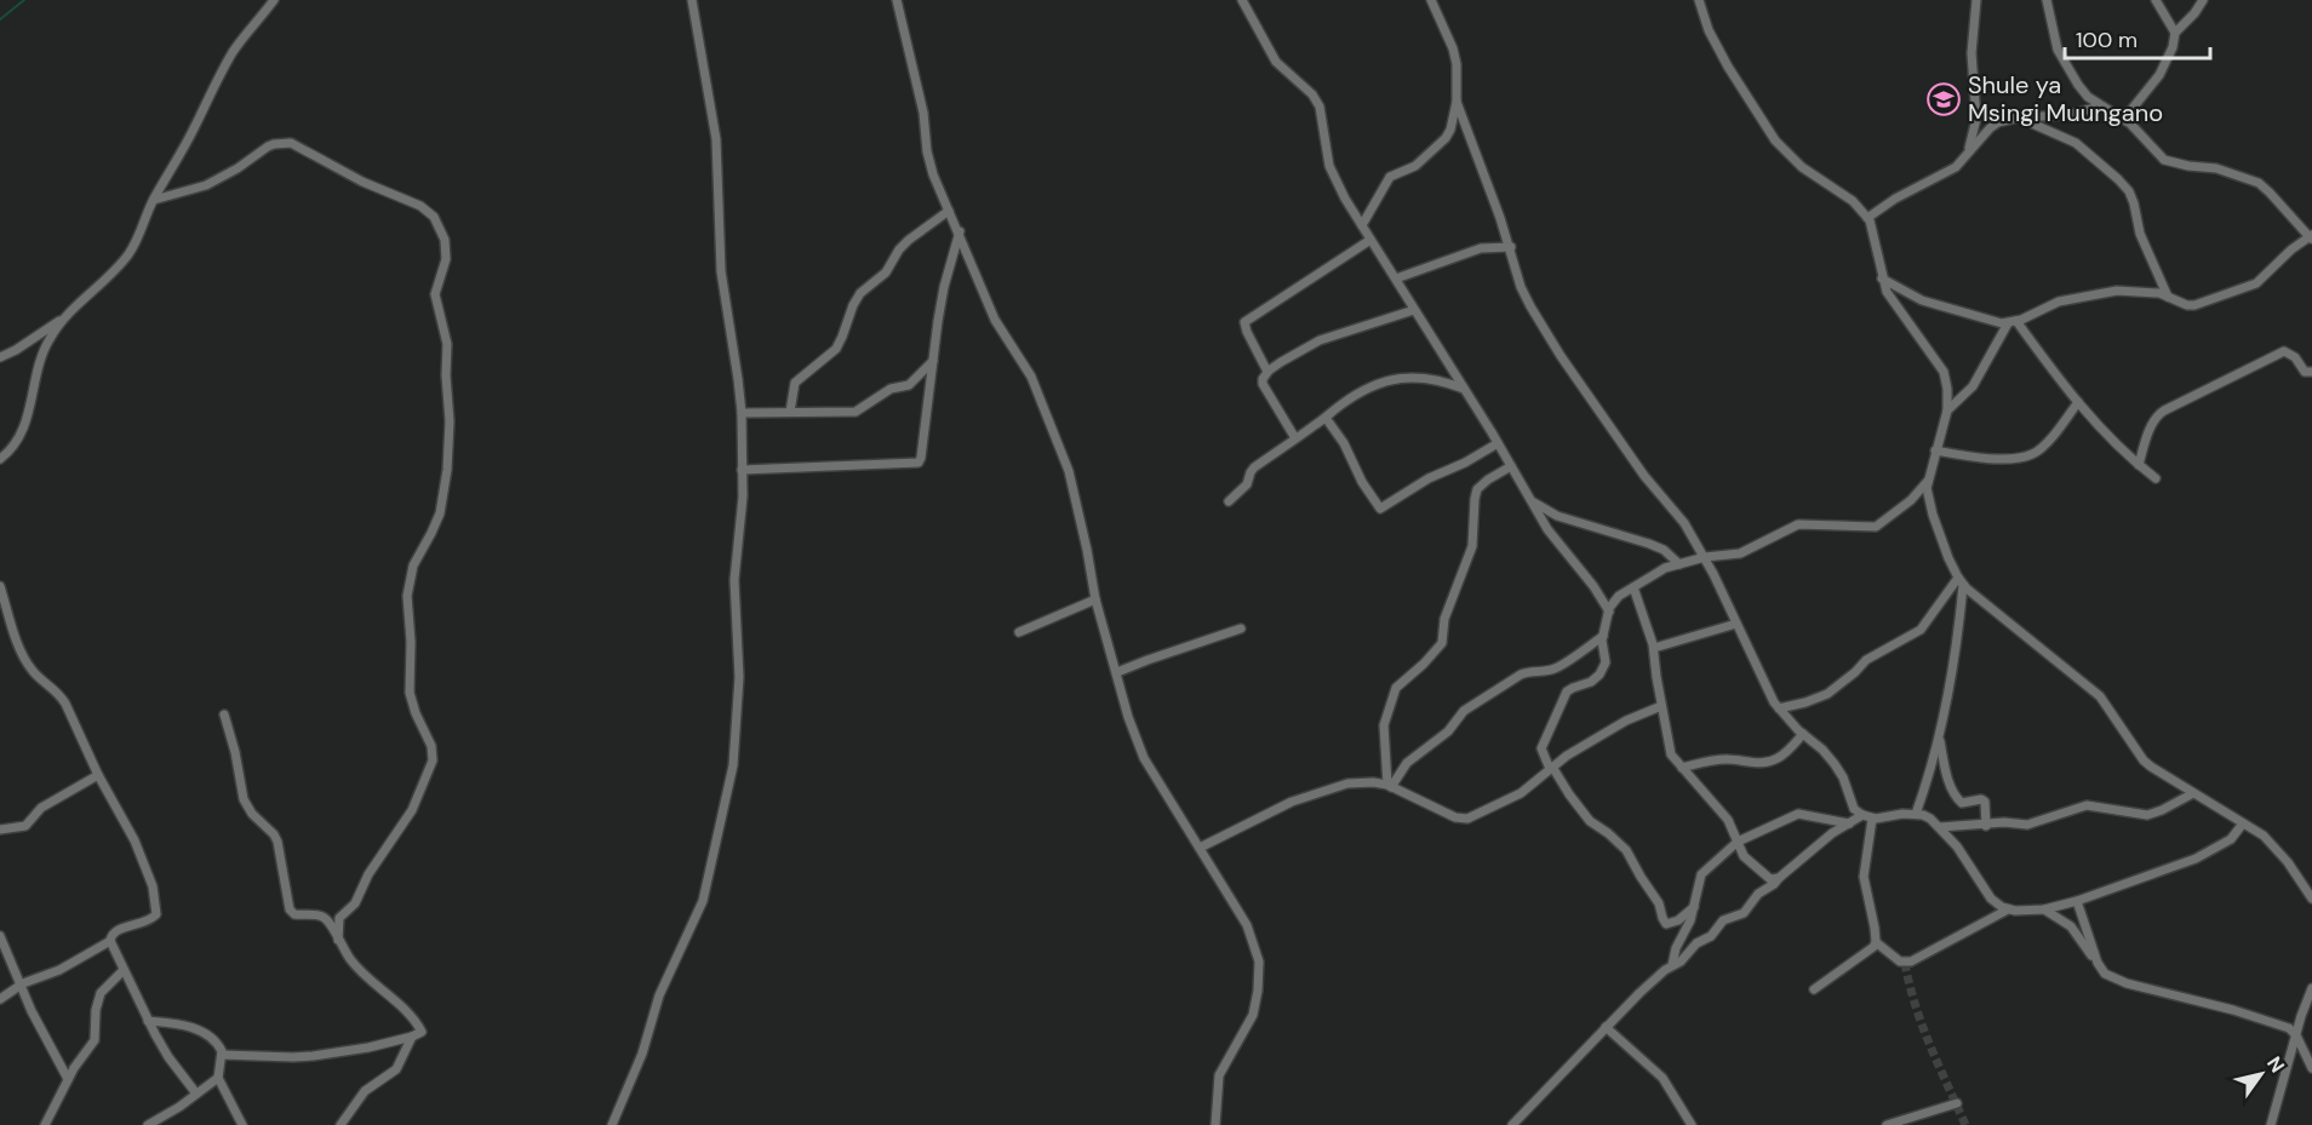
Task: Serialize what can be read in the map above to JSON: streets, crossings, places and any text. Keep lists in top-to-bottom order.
{
  "places": {
    "school or university": ["Shule ya Msingi Muungano"]
  },
  "scale_bar": "100 m",
  "north": "top right"
}
